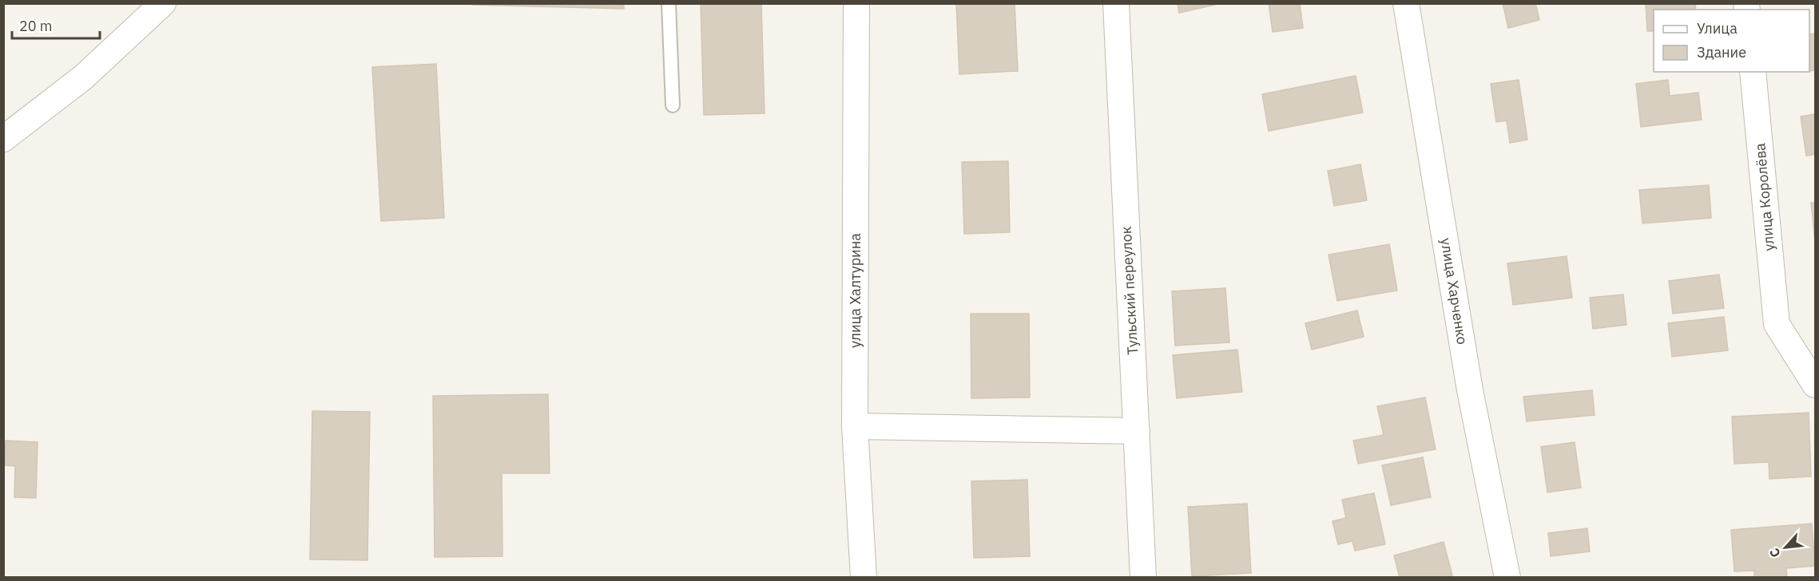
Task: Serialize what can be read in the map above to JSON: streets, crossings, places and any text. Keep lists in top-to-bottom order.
{
  "streets": {
    "street": [
      "улица Королёва",
      "улица Халтурина",
      "Тульский переулок",
      "улица Харченко"
    ]
  },
  "legend": ["Улица", "Здание"],
  "scale_bar": "20 m",
  "north": "bottom left"
}
